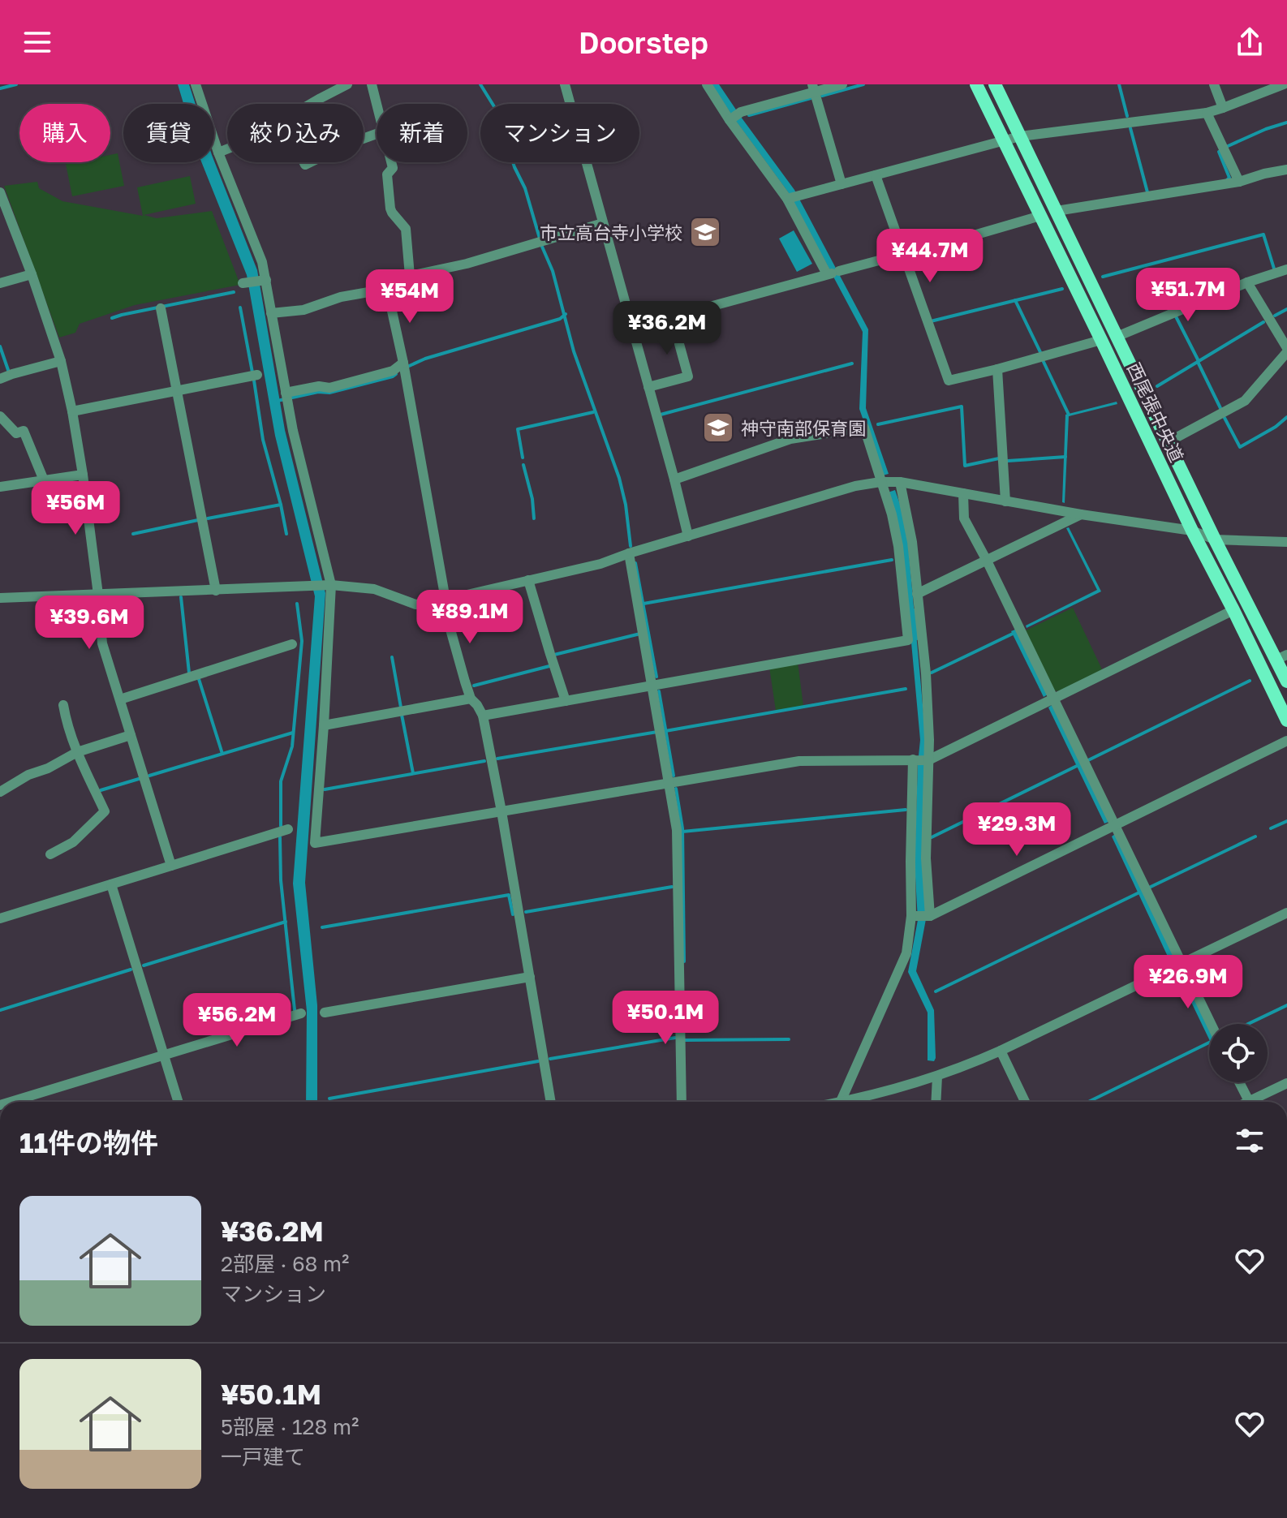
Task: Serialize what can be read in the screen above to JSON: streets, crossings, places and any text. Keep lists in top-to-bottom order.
{
  "streets": {
    "main road": ["西尾張中央道"]
  },
  "places": {
    "school or university": ["市立高台寺小学校", "神守南部保育園"]
  },
  "page": {
    "header": "Doorstep",
    "chip": [
      "購入",
      "賃貸",
      "絞り込み",
      "新着",
      "マンション"
    ],
    "price": [
      "¥44.7M",
      "¥51.7M",
      "¥54M",
      "¥36.2M",
      "¥56M",
      "¥89.1M",
      "¥39.6M",
      "¥29.3M",
      "¥26.9M",
      "¥50.1M",
      "¥56.2M"
    ],
    "heading": "11件の物件",
    "list": [
      {
        "name": "¥36.2M",
        "note": "2部屋 · 68 m² · マンション"
      },
      {
        "name": "¥50.1M",
        "note": "5部屋 · 128 m² · 一戸建て"
      }
    ]
  }
}
